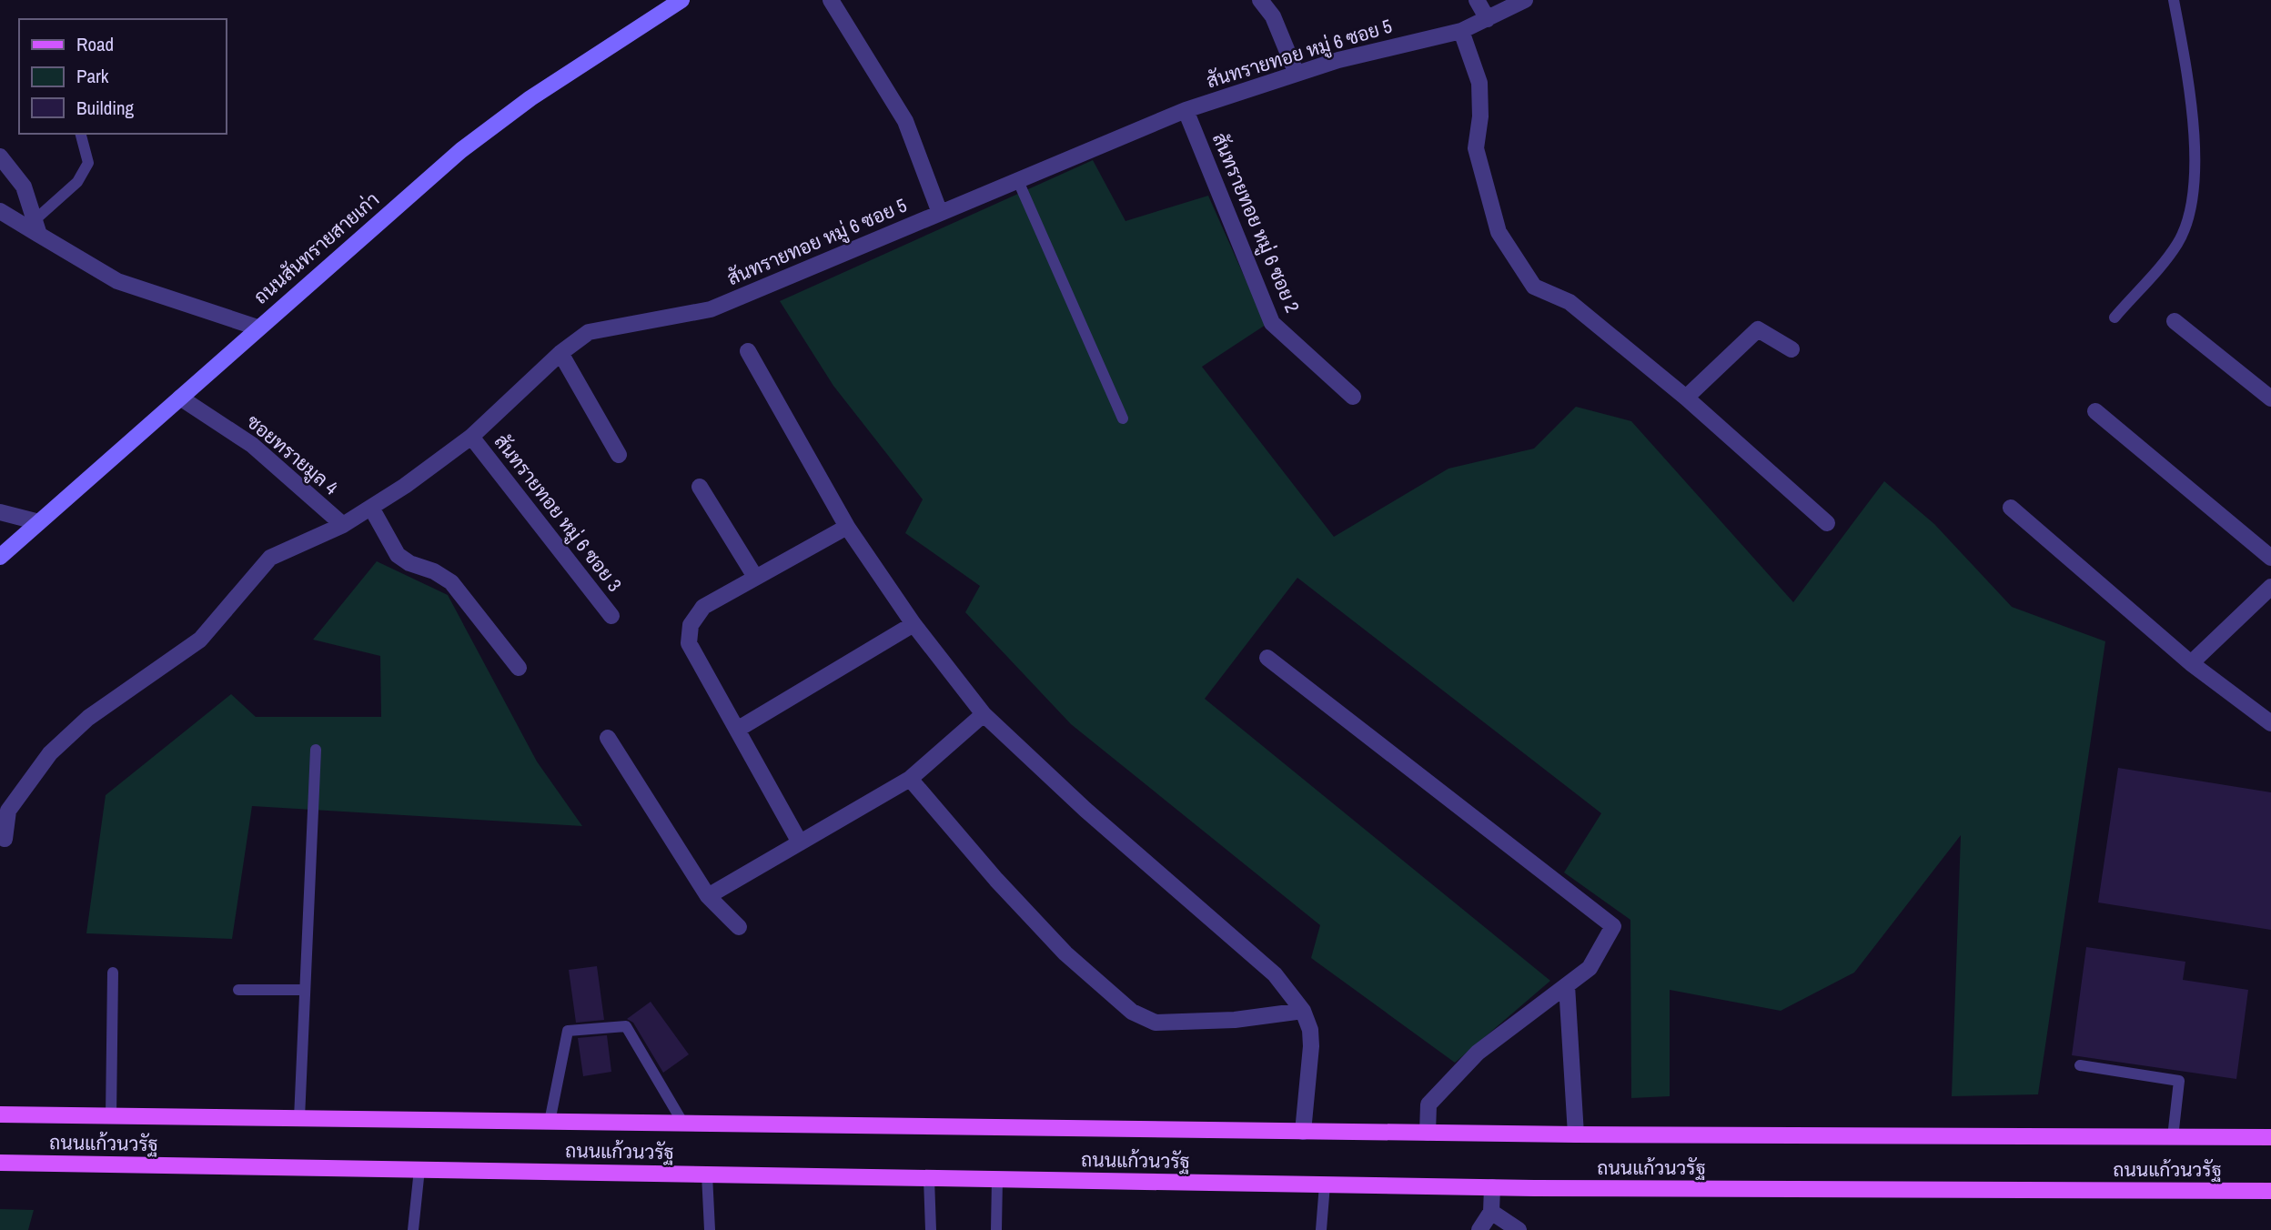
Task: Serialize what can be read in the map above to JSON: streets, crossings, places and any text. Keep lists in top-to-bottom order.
{
  "streets": {
    "main road": ["ถนนสันทรายสายเก่า", "ถนนแก้วนวรัฐ"],
    "street": [
      "สันทรายทอย หมู่ 6 ซอย 5",
      "สันทรายทอย หมู่ 6 ซอย 2",
      "ซอยทรายมูล 4",
      "สันทรายทอย หมู่ 6 ซอย 3"
    ]
  },
  "crossings": [
    ["สันทรายทอย หมู่ 6 ซอย 5", "สันทรายทอย หมู่ 6 ซอย 2"],
    ["สันทรายทอย หมู่ 6 ซอย 5", "ซอยทรายมูล 4"],
    ["สันทรายทอย หมู่ 6 ซอย 5", "สันทรายทอย หมู่ 6 ซอย 3"],
    ["ถนนสันทรายสายเก่า", "ซอยทรายมูล 4"]
  ],
  "legend": ["Road", "Park", "Building"]
}
